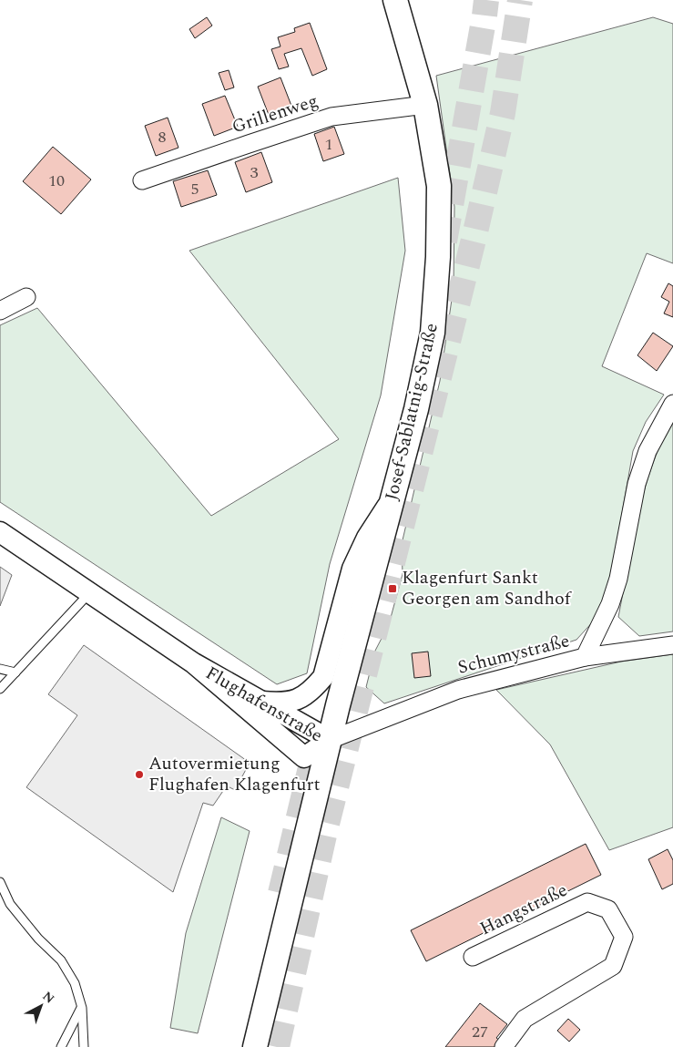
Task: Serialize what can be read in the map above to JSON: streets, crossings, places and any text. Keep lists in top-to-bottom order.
{
  "streets": {
    "main road": ["Josef-Sablatnig-Straße"],
    "street": [
      "Grillenweg",
      "Schumystraße",
      "Flughafenstraße",
      "Hangstraße"
    ]
  },
  "crossings": [
    ["Grillenweg", "Josef-Sablatnig-Straße"],
    ["Josef-Sablatnig-Straße", "Schumystraße"],
    ["Josef-Sablatnig-Straße", "Flughafenstraße"],
    ["Schumystraße", "Flughafenstraße"]
  ],
  "places": {
    "transit": ["Klagenfurt Sankt Georgen am Sandhof"],
    "other": ["Autovermietung Flughafen Klagenfurt"]
  },
  "house_numbers": [
    "8",
    "1",
    "3",
    "10",
    "5",
    "27"
  ],
  "north": "top right"
}
